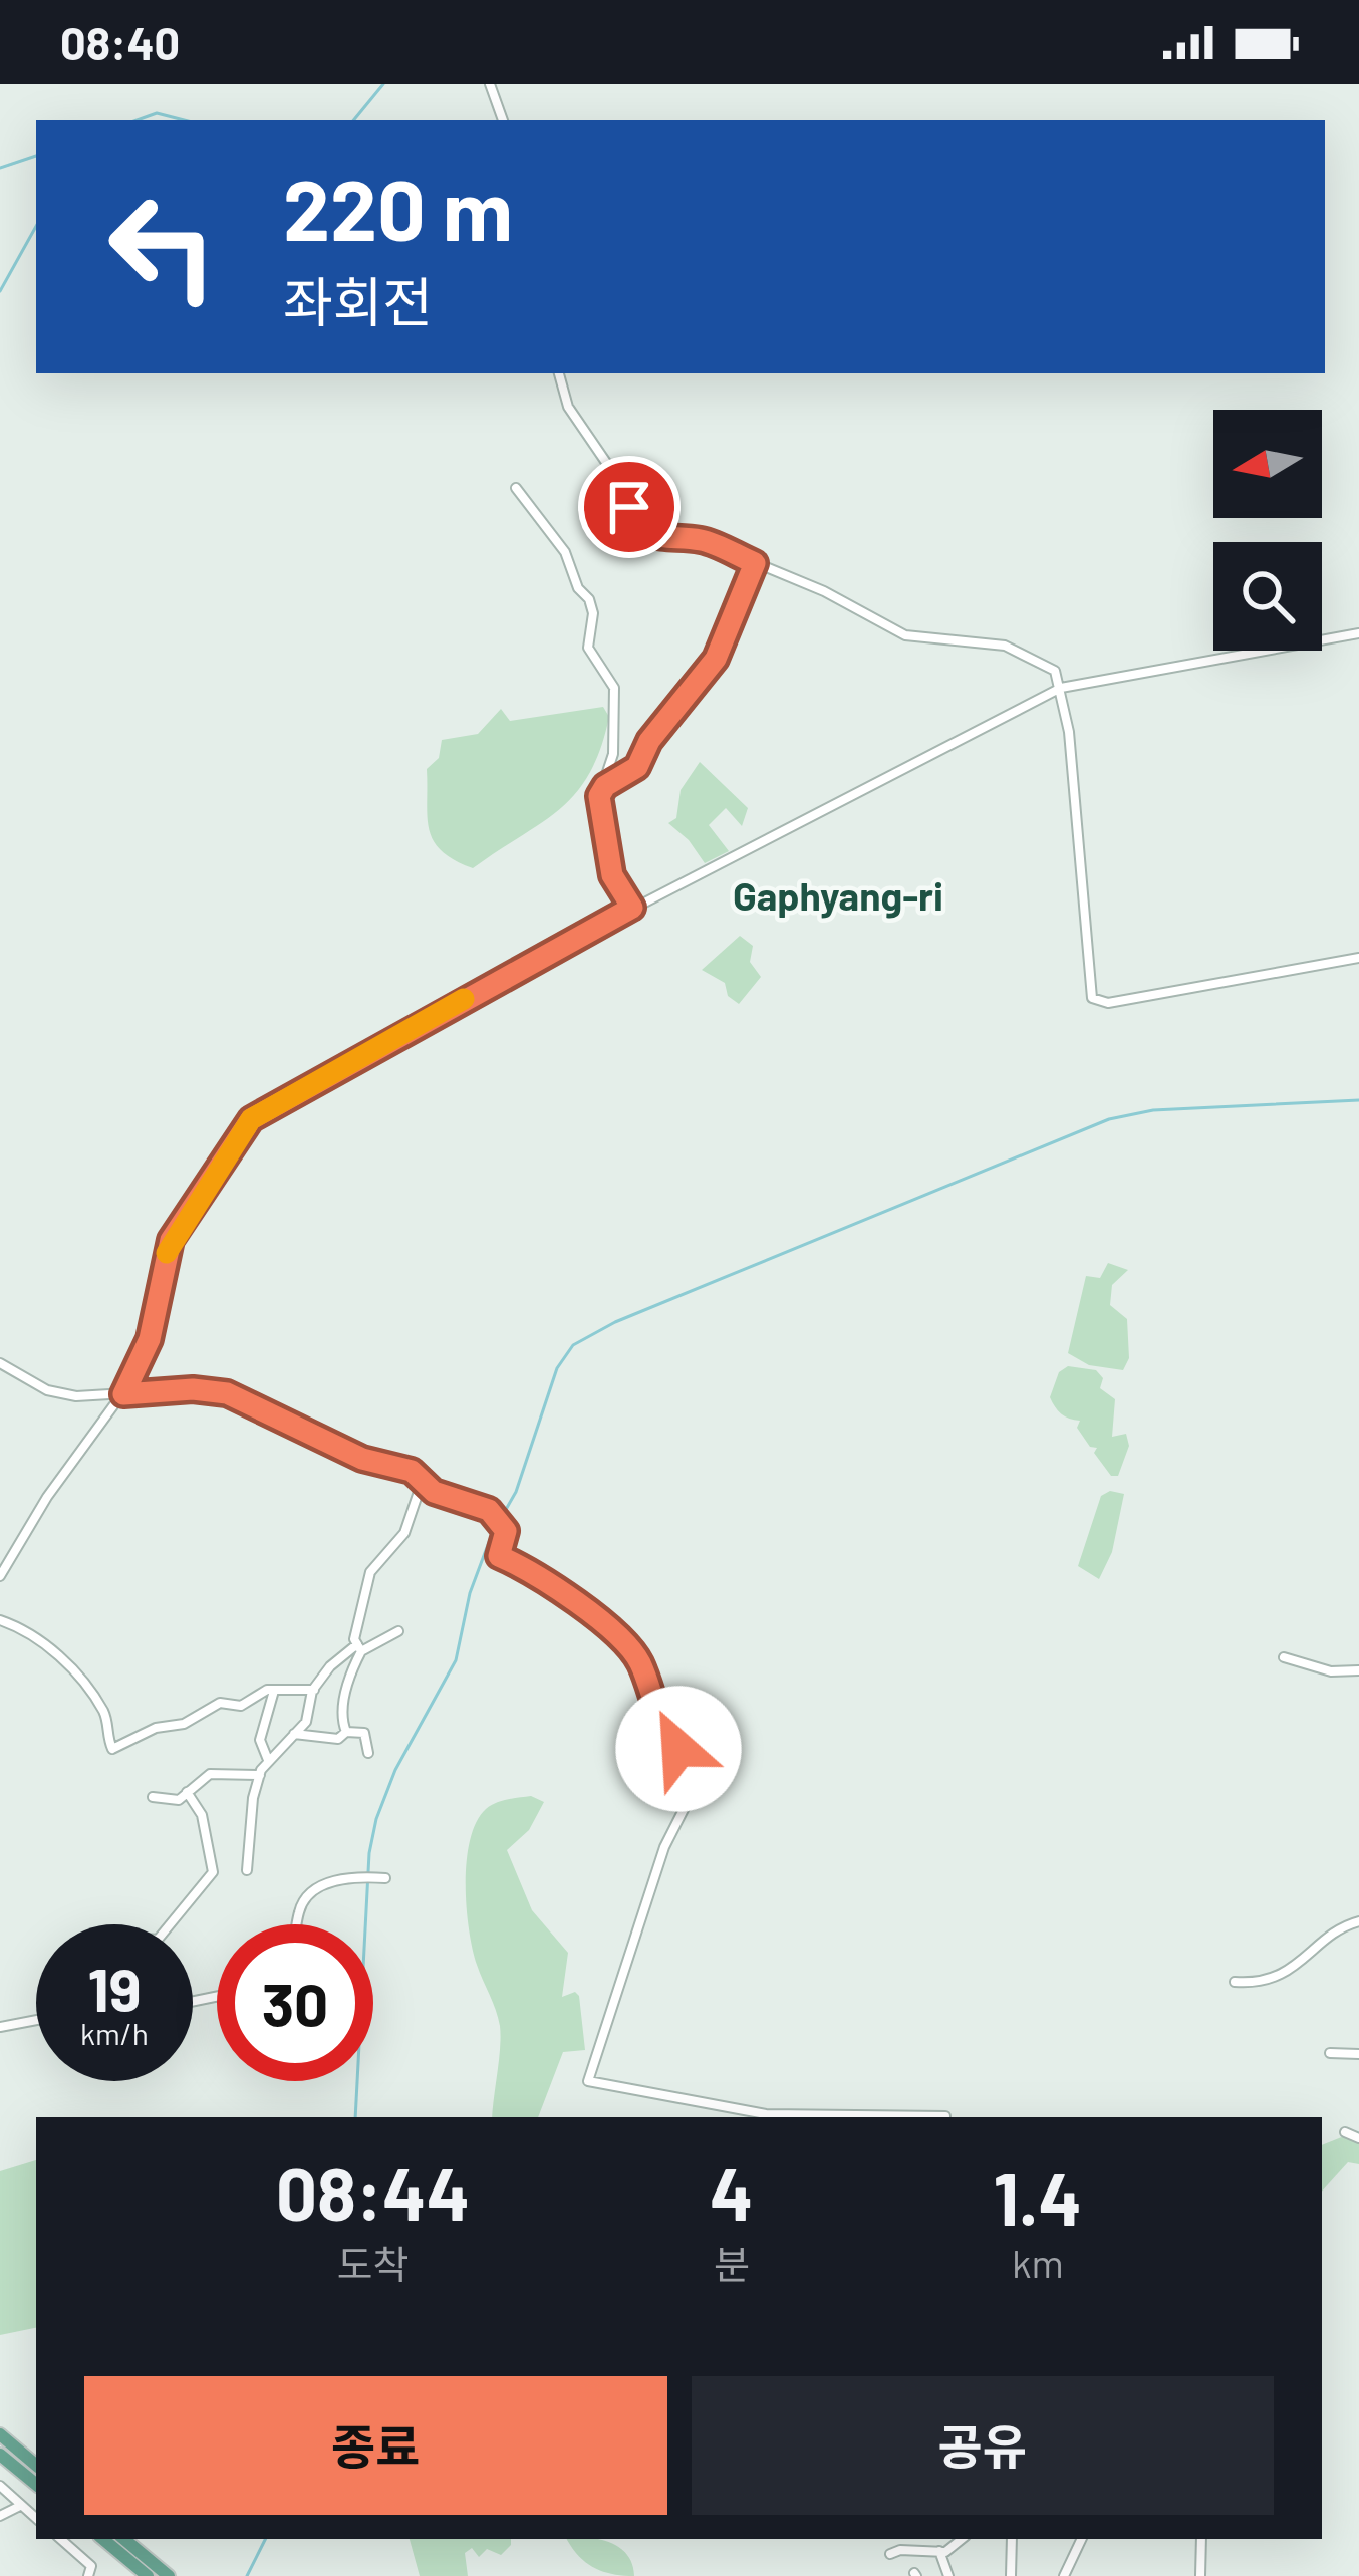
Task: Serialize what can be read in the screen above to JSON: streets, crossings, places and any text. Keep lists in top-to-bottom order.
{
  "districts": ["Gaphyang-ri"],
  "north": "left",
  "page": {
    "status": "08:40",
    "turn": ["220 m", "좌회전"],
    "speed": "19 km/h",
    "limit": "30",
    "eta": [
      "08:44",
      "도착",
      "4",
      "분",
      "1.4",
      "km"
    ],
    "buttons": ["종료", "공유"]
  }
}
